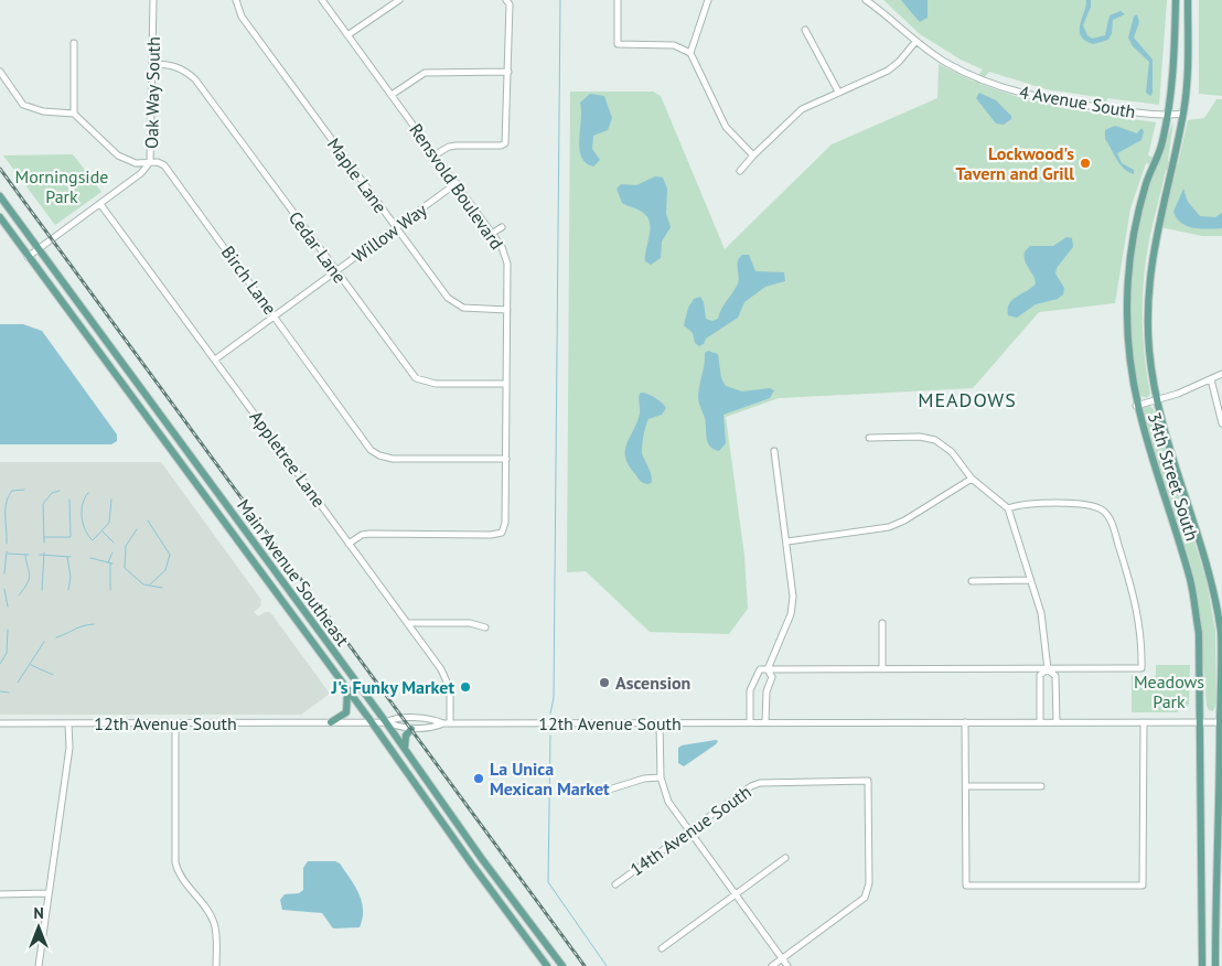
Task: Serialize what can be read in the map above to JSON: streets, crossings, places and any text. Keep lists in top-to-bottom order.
{
  "streets": {
    "main road": ["34th Street South", "Main Avenue Southeast"],
    "street": [
      "Oak Way South",
      "4 Avenue South",
      "Maple Lane",
      "Rensvold Boulevard",
      "Willow Way",
      "Cedar Lane",
      "Birch Lane",
      "Appletree Lane",
      "12th Avenue South",
      "14th Avenue South"
    ]
  },
  "crossings": [
    ["Oak Way South", "Cedar Lane"],
    ["Oak Way South", "Birch Lane"],
    ["Oak Way South", "Appletree Lane"],
    ["Oak Way South", "Main Avenue Southeast"],
    ["4 Avenue South", "34th Street South"],
    ["Maple Lane", "Rensvold Boulevard"],
    ["Maple Lane", "Willow Way"],
    ["Rensvold Boulevard", "Willow Way"],
    ["Rensvold Boulevard", "Cedar Lane"],
    ["Rensvold Boulevard", "Birch Lane"],
    ["Rensvold Boulevard", "Appletree Lane"],
    ["Willow Way", "Cedar Lane"],
    ["Willow Way", "Birch Lane"],
    ["Willow Way", "Appletree Lane"],
    ["Appletree Lane", "12th Avenue South"],
    ["34th Street South", "12th Avenue South"],
    ["Main Avenue Southeast", "12th Avenue South"]
  ],
  "districts": ["MEADOWS"],
  "parks": ["Morningside Park", "Meadows Park"],
  "places": [
    "Lockwood's Tavern and Grill",
    "Ascension",
    "J's Funky Market",
    "La Unica Mexican Market"
  ],
  "north": "top"
}
